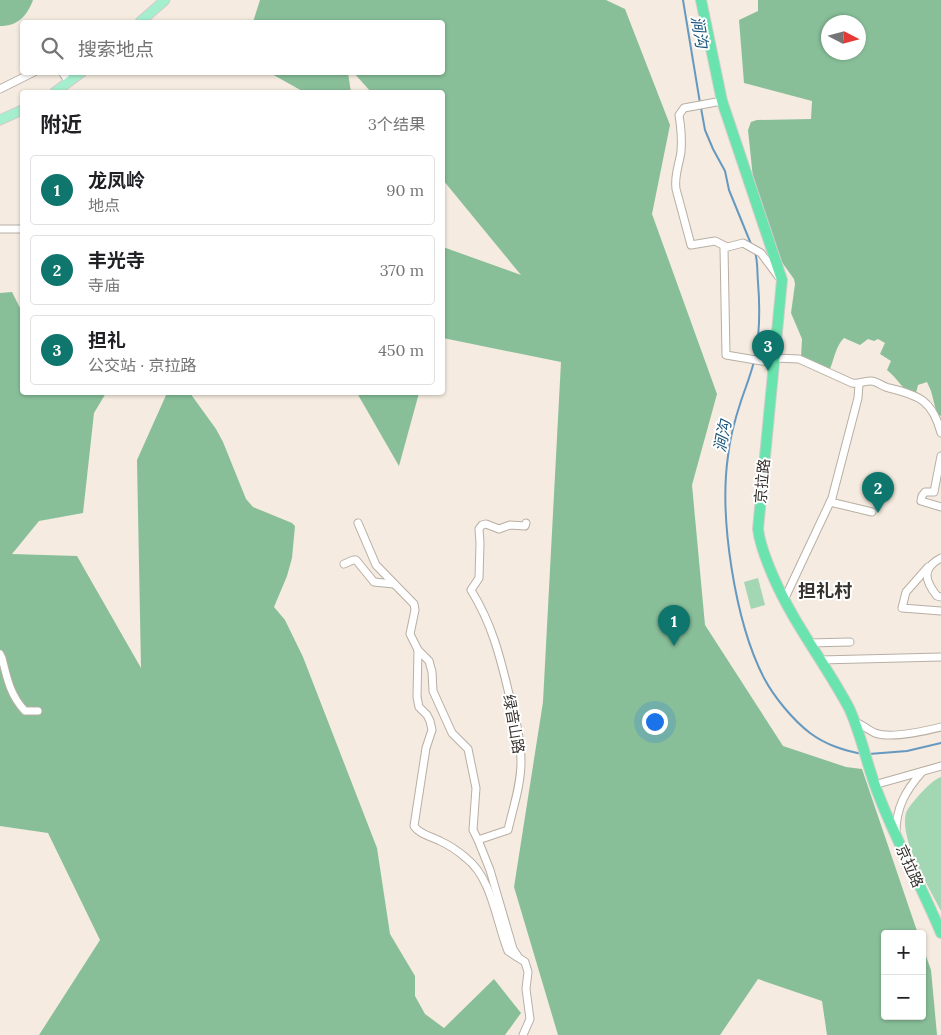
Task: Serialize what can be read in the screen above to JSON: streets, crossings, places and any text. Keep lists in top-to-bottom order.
{
  "streets": {
    "highway": ["京拉路"],
    "street": ["绿音山路"]
  },
  "districts": ["担礼村"],
  "water": ["涧沟"],
  "north": "right",
  "page": {
    "search": "搜索地点",
    "heading": ["附近", "3个结果"],
    "list": [
      {
        "mark": "1",
        "name": "龙凤岭",
        "note": "地点",
        "value": "90 m"
      },
      {
        "mark": "2",
        "name": "丰光寺",
        "note": "寺庙",
        "value": "370 m"
      },
      {
        "mark": "3",
        "name": "担礼",
        "note": "公交站 · 京拉路",
        "value": "450 m"
      }
    ],
    "pins": ["3", "2", "1"],
    "map_buttons": ["+", "−"]
  }
}
